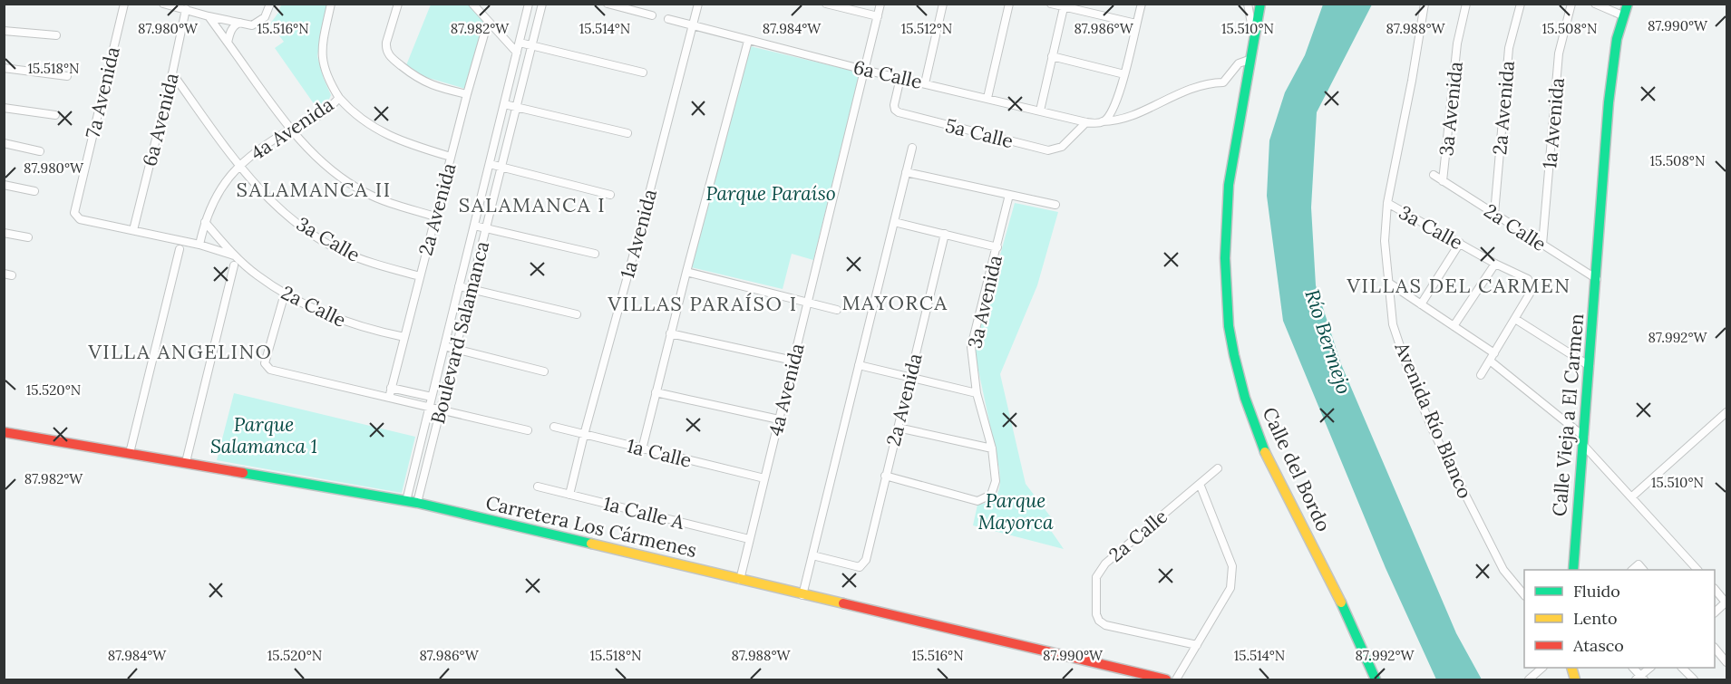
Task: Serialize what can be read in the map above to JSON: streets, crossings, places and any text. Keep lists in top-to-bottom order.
{
  "streets": {
    "street": [
      "6a Calle",
      "7a Avenida",
      "2a Avenida",
      "3a Avenida",
      "6a Avenida",
      "1a Avenida",
      "4a Avenida",
      "5a Calle",
      "3a Calle",
      "2a Calle",
      "Boulevard Salamanca",
      "Calle Vieja a El Carmen",
      "Avenida Río Blanco",
      "1a Calle",
      "Calle del Bordo",
      "1a Calle A",
      "Carretera Los Cármenes"
    ]
  },
  "crossings": [
    ["6a Calle", "1a Avenida"],
    ["6a Calle", "4a Avenida"],
    ["6a Calle", "5a Calle"],
    ["6a Calle", "Calle del Bordo"],
    ["7a Avenida", "2a Calle"],
    ["2a Avenida", "3a Avenida"],
    ["2a Avenida", "3a Calle"],
    ["2a Avenida", "2a Calle"],
    ["3a Avenida", "2a Calle"],
    ["6a Avenida", "3a Calle"],
    ["6a Avenida", "2a Calle"],
    ["1a Avenida", "2a Calle"],
    ["1a Avenida", "1a Calle"],
    ["1a Avenida", "1a Calle A"],
    ["4a Avenida", "3a Calle"],
    ["4a Avenida", "2a Calle"],
    ["4a Avenida", "1a Calle"],
    ["4a Avenida", "1a Calle A"],
    ["4a Avenida", "Carretera Los Cármenes"],
    ["3a Calle", "Avenida Río Blanco"],
    ["2a Calle", "Calle Vieja a El Carmen"],
    ["Boulevard Salamanca", "Carretera Los Cármenes"]
  ],
  "districts": [
    "SALAMANCA II",
    "SALAMANCA I",
    "VILLAS DEL CARMEN",
    "MAYORCA",
    "VILLAS PARAÍSO I",
    "VILLA ANGELINO"
  ],
  "water": ["Río Bermejo"],
  "parks": ["Parque Paraíso", "Parque Salamanca 1", "Parque Mayorca"],
  "legend": ["Fluido", "Lento", "Atasco"],
  "coordinates": [
    "87.990°W",
    "87.980°W",
    "15.516°N",
    "87.982°W",
    "15.514°N",
    "87.984°W",
    "15.512°N",
    "87.986°W",
    "15.510°N",
    "87.988°W",
    "15.508°N",
    "15.518°N",
    "87.992°W",
    "15.520°N"
  ]
}
